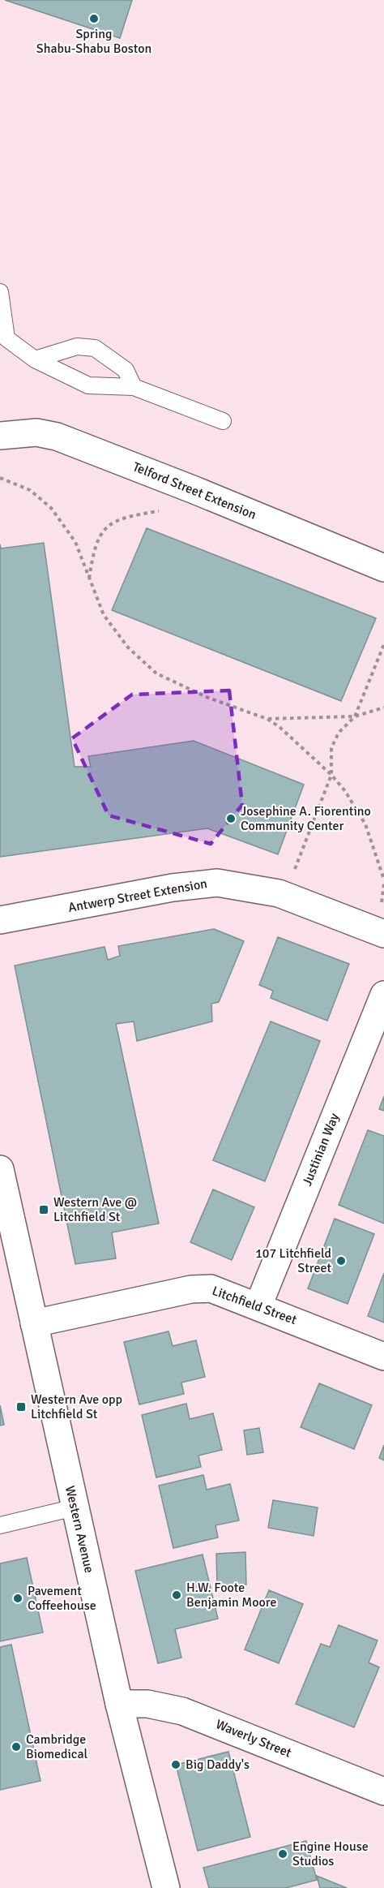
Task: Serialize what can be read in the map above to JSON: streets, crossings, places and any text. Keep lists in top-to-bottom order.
{
  "streets": {
    "street": [
      "Telford Street Extension",
      "Antwerp Street Extension",
      "Justinian Way",
      "Litchfield Street",
      "Western Avenue",
      "Waverly Street"
    ]
  },
  "crossings": [
    ["Justinian Way", "Litchfield Street"],
    ["Litchfield Street", "Western Avenue"],
    ["Western Avenue", "Waverly Street"]
  ],
  "places": {
    "other": [
      "Spring Shabu-Shabu Boston",
      "Josephine A. Fiorentino Community Center",
      "107 Litchfield Street",
      "H.W. Foote Benjamin Moore",
      "Pavement Coffeehouse",
      "Cambridge Biomedical",
      "Big Daddy's",
      "Engine House Studios"
    ],
    "transit": ["Western Ave @ Litchfield St", "Western Ave opp Litchfield St"]
  }
}
